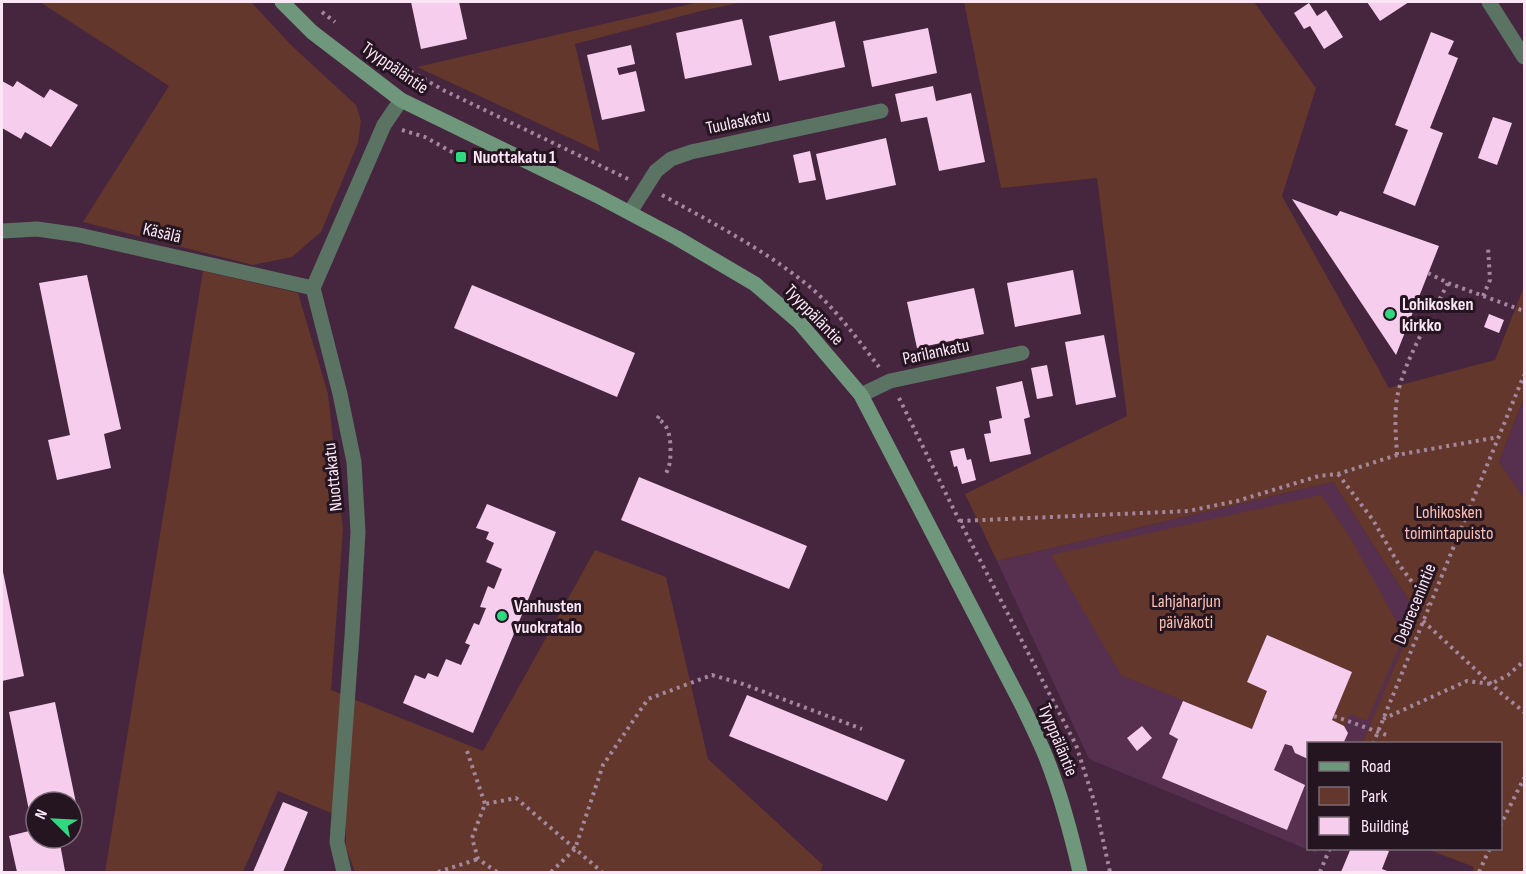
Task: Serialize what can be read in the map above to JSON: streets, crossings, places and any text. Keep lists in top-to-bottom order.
{
  "streets": {
    "street": [
      "Tyyppäläntie",
      "Tuulaskatu",
      "Käsälä",
      "Parilankatu",
      "Nuottakatu"
    ],
    "path": ["Debrecenintie"]
  },
  "crossings": [
    ["Tyyppäläntie", "Tuulaskatu"],
    ["Tyyppäläntie", "Parilankatu"],
    ["Käsälä", "Nuottakatu"]
  ],
  "parks": ["Lohikosken toimintapuisto", "Lahjaharjun päiväkoti"],
  "places": {
    "transit": ["Nuottakatu 1"],
    "other": ["Lohikosken kirkko", "Vanhusten vuokratalo"]
  },
  "legend": ["Road", "Park", "Building"],
  "north": "top left"
}
